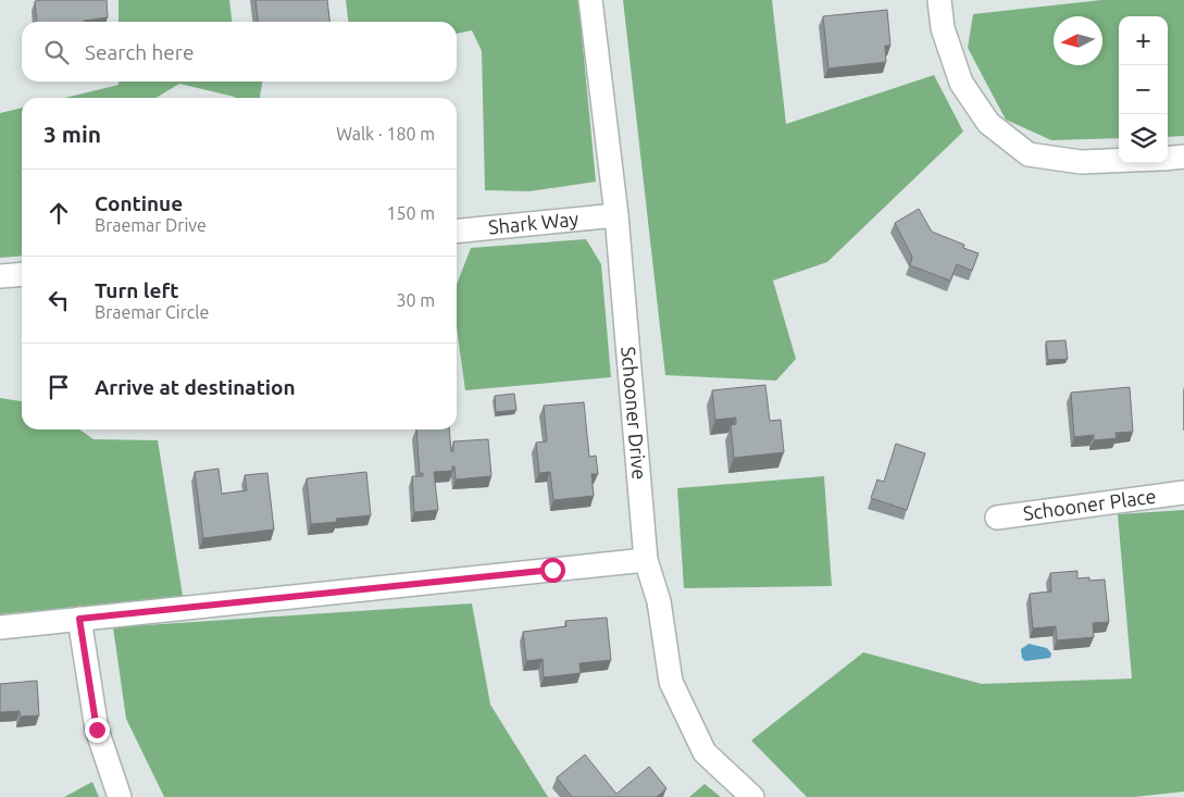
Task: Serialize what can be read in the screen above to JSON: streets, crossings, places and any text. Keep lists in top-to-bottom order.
{
  "streets": {
    "street": ["Shark Way", "Schooner Drive", "Schooner Place"]
  },
  "crossings": [
    ["Shark Way", "Schooner Drive"]
  ],
  "north": "left",
  "page": {
    "map_buttons": ["+", "−"],
    "search": "Search here",
    "heading": ["3 min", "Walk · 180 m"],
    "list": [
      ["Continue", "Braemar Drive", "150 m"],
      ["Turn left", "Braemar Circle", "30 m"],
      "Arrive at destination"
    ]
  }
}
